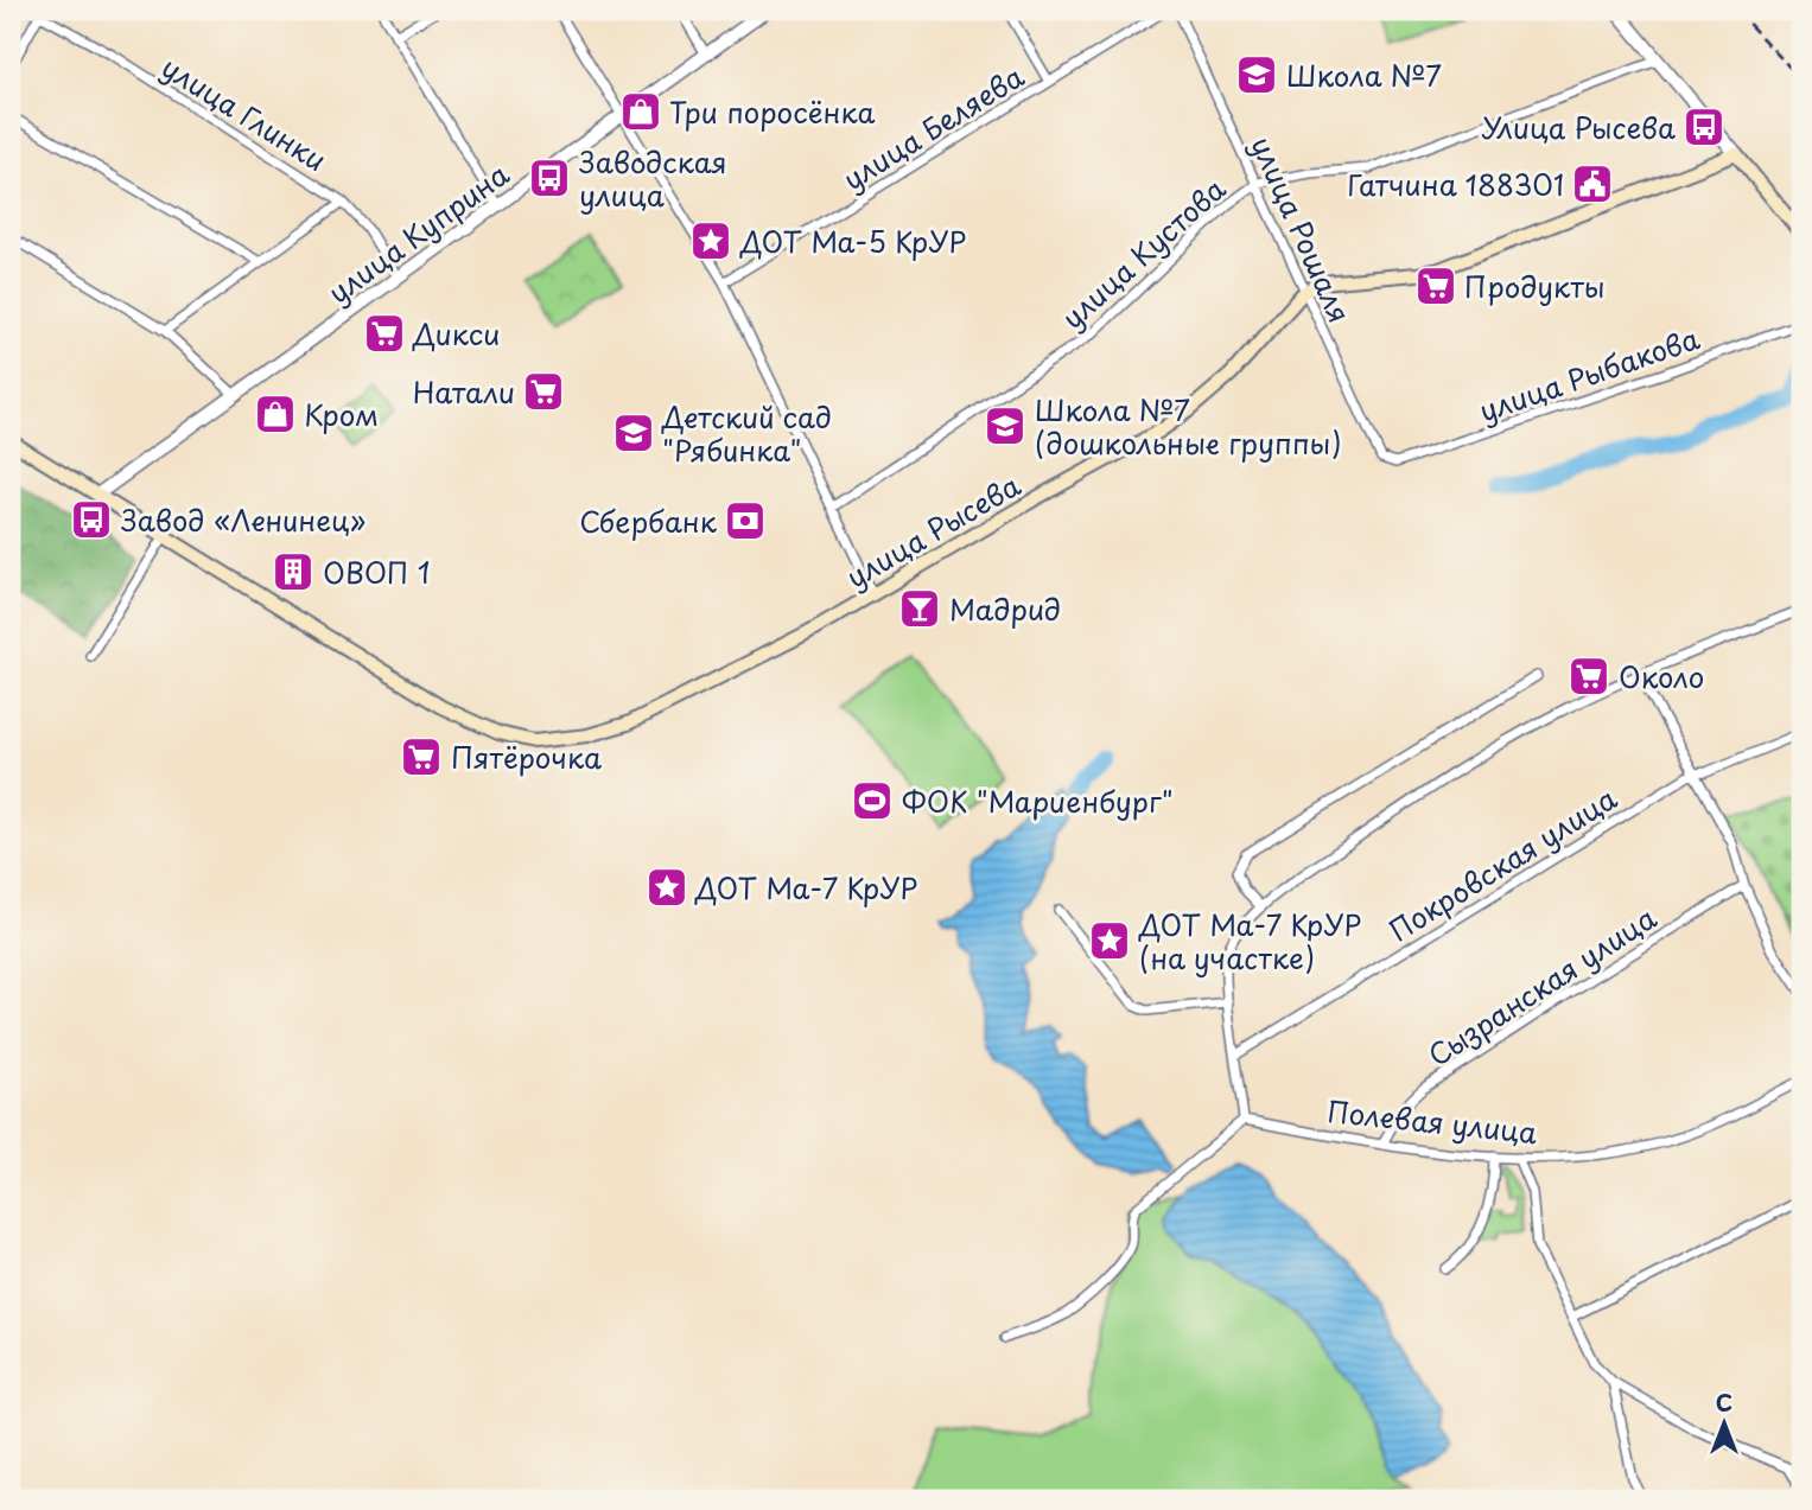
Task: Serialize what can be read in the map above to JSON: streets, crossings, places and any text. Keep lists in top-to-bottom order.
{
  "streets": {
    "main road": ["улица Рысева"],
    "street": [
      "улица Глинки",
      "улица Беляева",
      "улица Рошаля",
      "улица Куприна",
      "улица Кустова",
      "улица Рыбакова",
      "Покровская улица",
      "Сызранская улица",
      "Полевая улица"
    ]
  },
  "crossings": [
    ["улица Глинки", "улица Куприна"],
    ["улица Рошаля", "улица Кустова"],
    ["улица Рошаля", "улица Рыбакова"],
    ["улица Рошаля", "улица Рысева"],
    ["улица Куприна", "улица Рысева"],
    ["Сызранская улица", "Полевая улица"]
  ],
  "places": {
    "school or university": ["Школа №7", "Школа №7 (дошкольные группы)", "Детский сад \"Рябинка\""],
    "shop": ["Три поросёнка", "Кром"],
    "bus stop": ["Улица Рысева", "Заводская улица", "Завод «Ленинец»"],
    "public building": ["Гатчина 188301"],
    "place": ["ДОТ Ма-5 КрУР", "ДОТ Ма-7 КрУР", "ДОТ Ма-7 КрУР (на участке)"],
    "supermarket": [
      "Продукты",
      "Дикси",
      "Натали",
      "Около",
      "Пятёрочка"
    ],
    "bank": ["Сбербанк"],
    "building": ["ОВОП 1"],
    "bar": ["Мадрид"],
    "sports": ["ФОК \"Мариенбург\""]
  },
  "north": "top"
}
